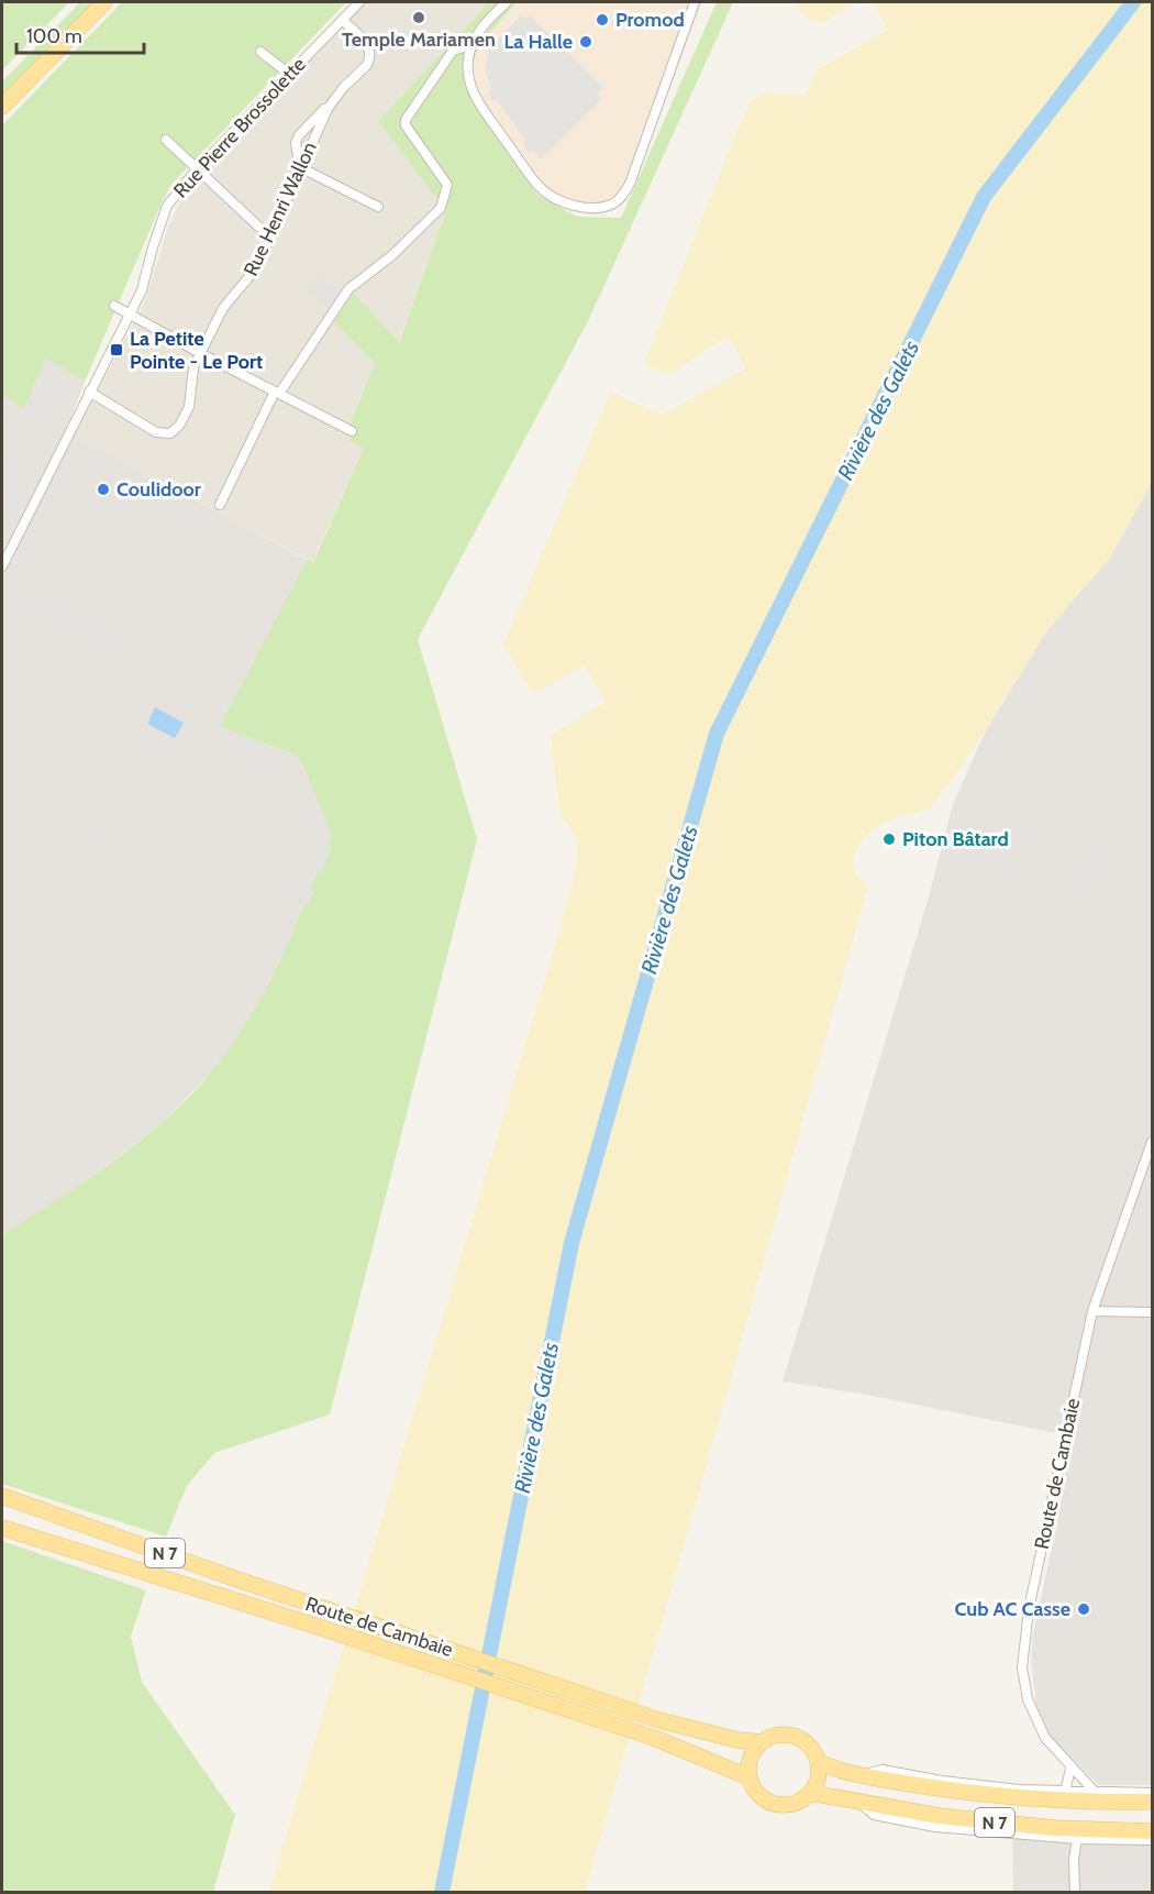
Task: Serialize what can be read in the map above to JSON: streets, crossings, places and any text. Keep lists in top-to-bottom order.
{
  "streets": {
    "main road": ["Route de Cambaie", "N 7"],
    "street": ["Rue Pierre Brossolette", "Rue Henri Wallon"]
  },
  "crossings": [
    ["Rue Pierre Brossolette", "Rue Henri Wallon"],
    ["Route de Cambaie", "N 7"]
  ],
  "water": ["Rivière des Galets"],
  "places": {
    "other": [
      "Temple Mariamen",
      "Promod",
      "La Halle",
      "Coulidoor",
      "Piton Bâtard",
      "Cub AC Casse"
    ],
    "transit": ["La Petite Pointe - Le Port"]
  },
  "scale_bar": "100 m"
}
